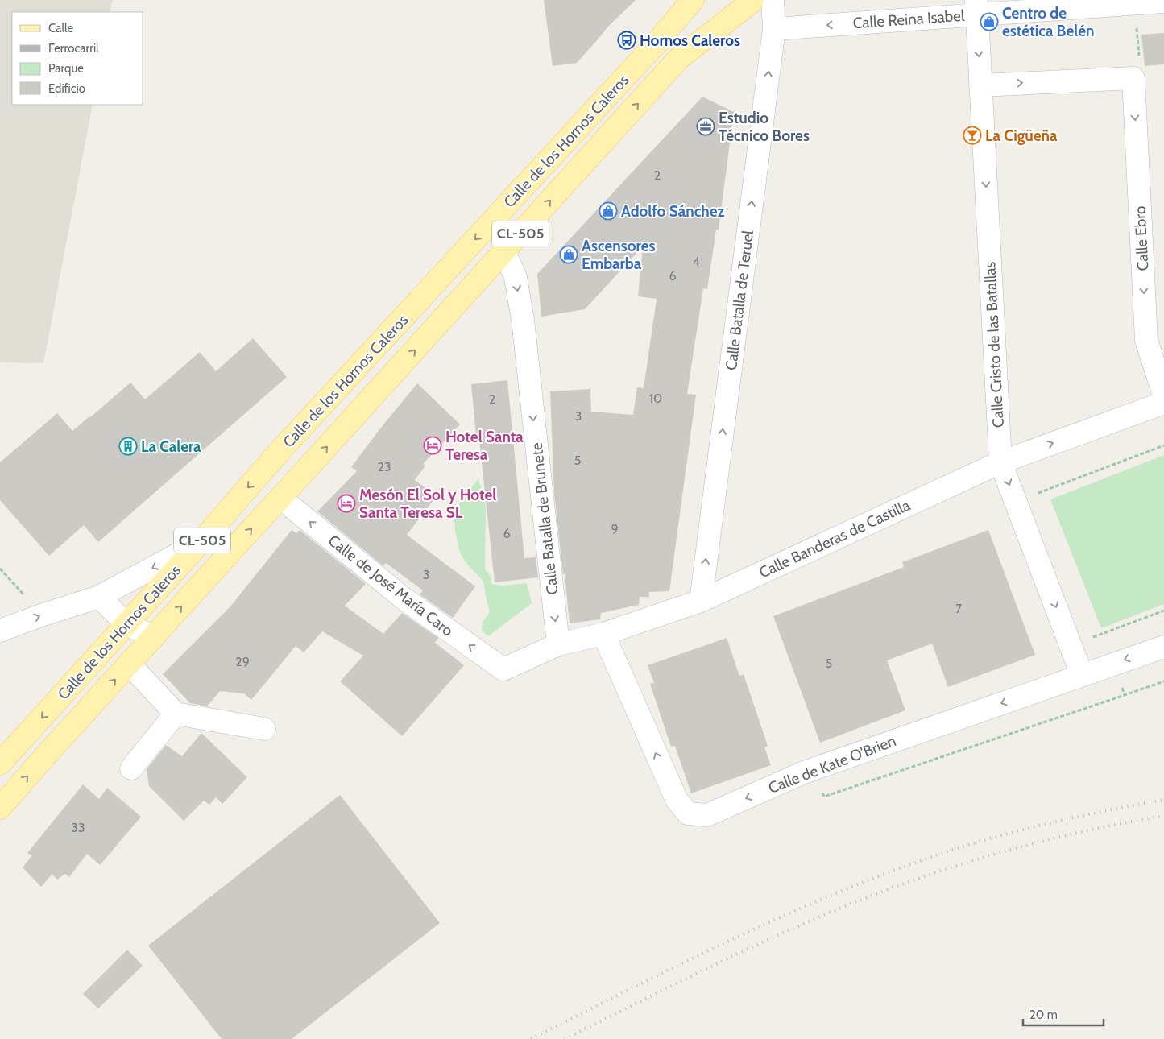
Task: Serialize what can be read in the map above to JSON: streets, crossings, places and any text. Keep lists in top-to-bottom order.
{
  "streets": {
    "main road": ["Calle de los Hornos Caleros", "CL-505"],
    "street": [
      "Calle Reina Isabel",
      "Calle Ebro",
      "Calle Batalla de Teruel",
      "Calle Cristo de las Batallas",
      "Calle Batalla de Brunete",
      "Calle Banderas de Castilla",
      "Calle de José María Caro",
      "Calle de Kate O'Brien"
    ]
  },
  "crossings": [
    ["Calle Reina Isabel", "Calle Batalla de Teruel"],
    ["Calle Reina Isabel", "Calle Cristo de las Batallas"],
    ["Calle de los Hornos Caleros", "Calle Batalla de Brunete"],
    ["Calle de los Hornos Caleros", "Calle de José María Caro"],
    ["Calle Batalla de Teruel", "Calle Banderas de Castilla"],
    ["Calle Cristo de las Batallas", "Calle Banderas de Castilla"],
    ["Calle Cristo de las Batallas", "Calle de Kate O'Brien"],
    ["Calle Batalla de Brunete", "Calle Banderas de Castilla"],
    ["Calle Banderas de Castilla", "Calle de José María Caro"],
    ["Calle Banderas de Castilla", "Calle de Kate O'Brien"]
  ],
  "one_way": [
    "Calle Reina Isabel",
    "Calle Ebro",
    "Calle Batalla de Teruel",
    "Calle Cristo de las Batallas",
    "Calle Batalla de Brunete",
    "Calle de José María Caro"
  ],
  "places": {
    "shop": ["Centro de estética Belén", "Adolfo Sánchez", "Ascensores Embarba"],
    "bus stop": ["Hornos Caleros"],
    "office": ["Estudio Técnico Bores"],
    "bar": ["La Cigüeña"],
    "hotel": ["Hotel Santa Teresa", "Mesón El Sol y Hotel Santa Teresa SL"],
    "building": ["La Calera"]
  },
  "house_numbers": [
    "2",
    "4",
    "6",
    "10",
    "2",
    "3",
    "5",
    "23",
    "9",
    "6",
    "3",
    "7",
    "29",
    "5",
    "33"
  ],
  "legend": [
    "Calle",
    "Ferrocarril",
    "Parque",
    "Edificio"
  ],
  "scale_bar": "20 m"
}
